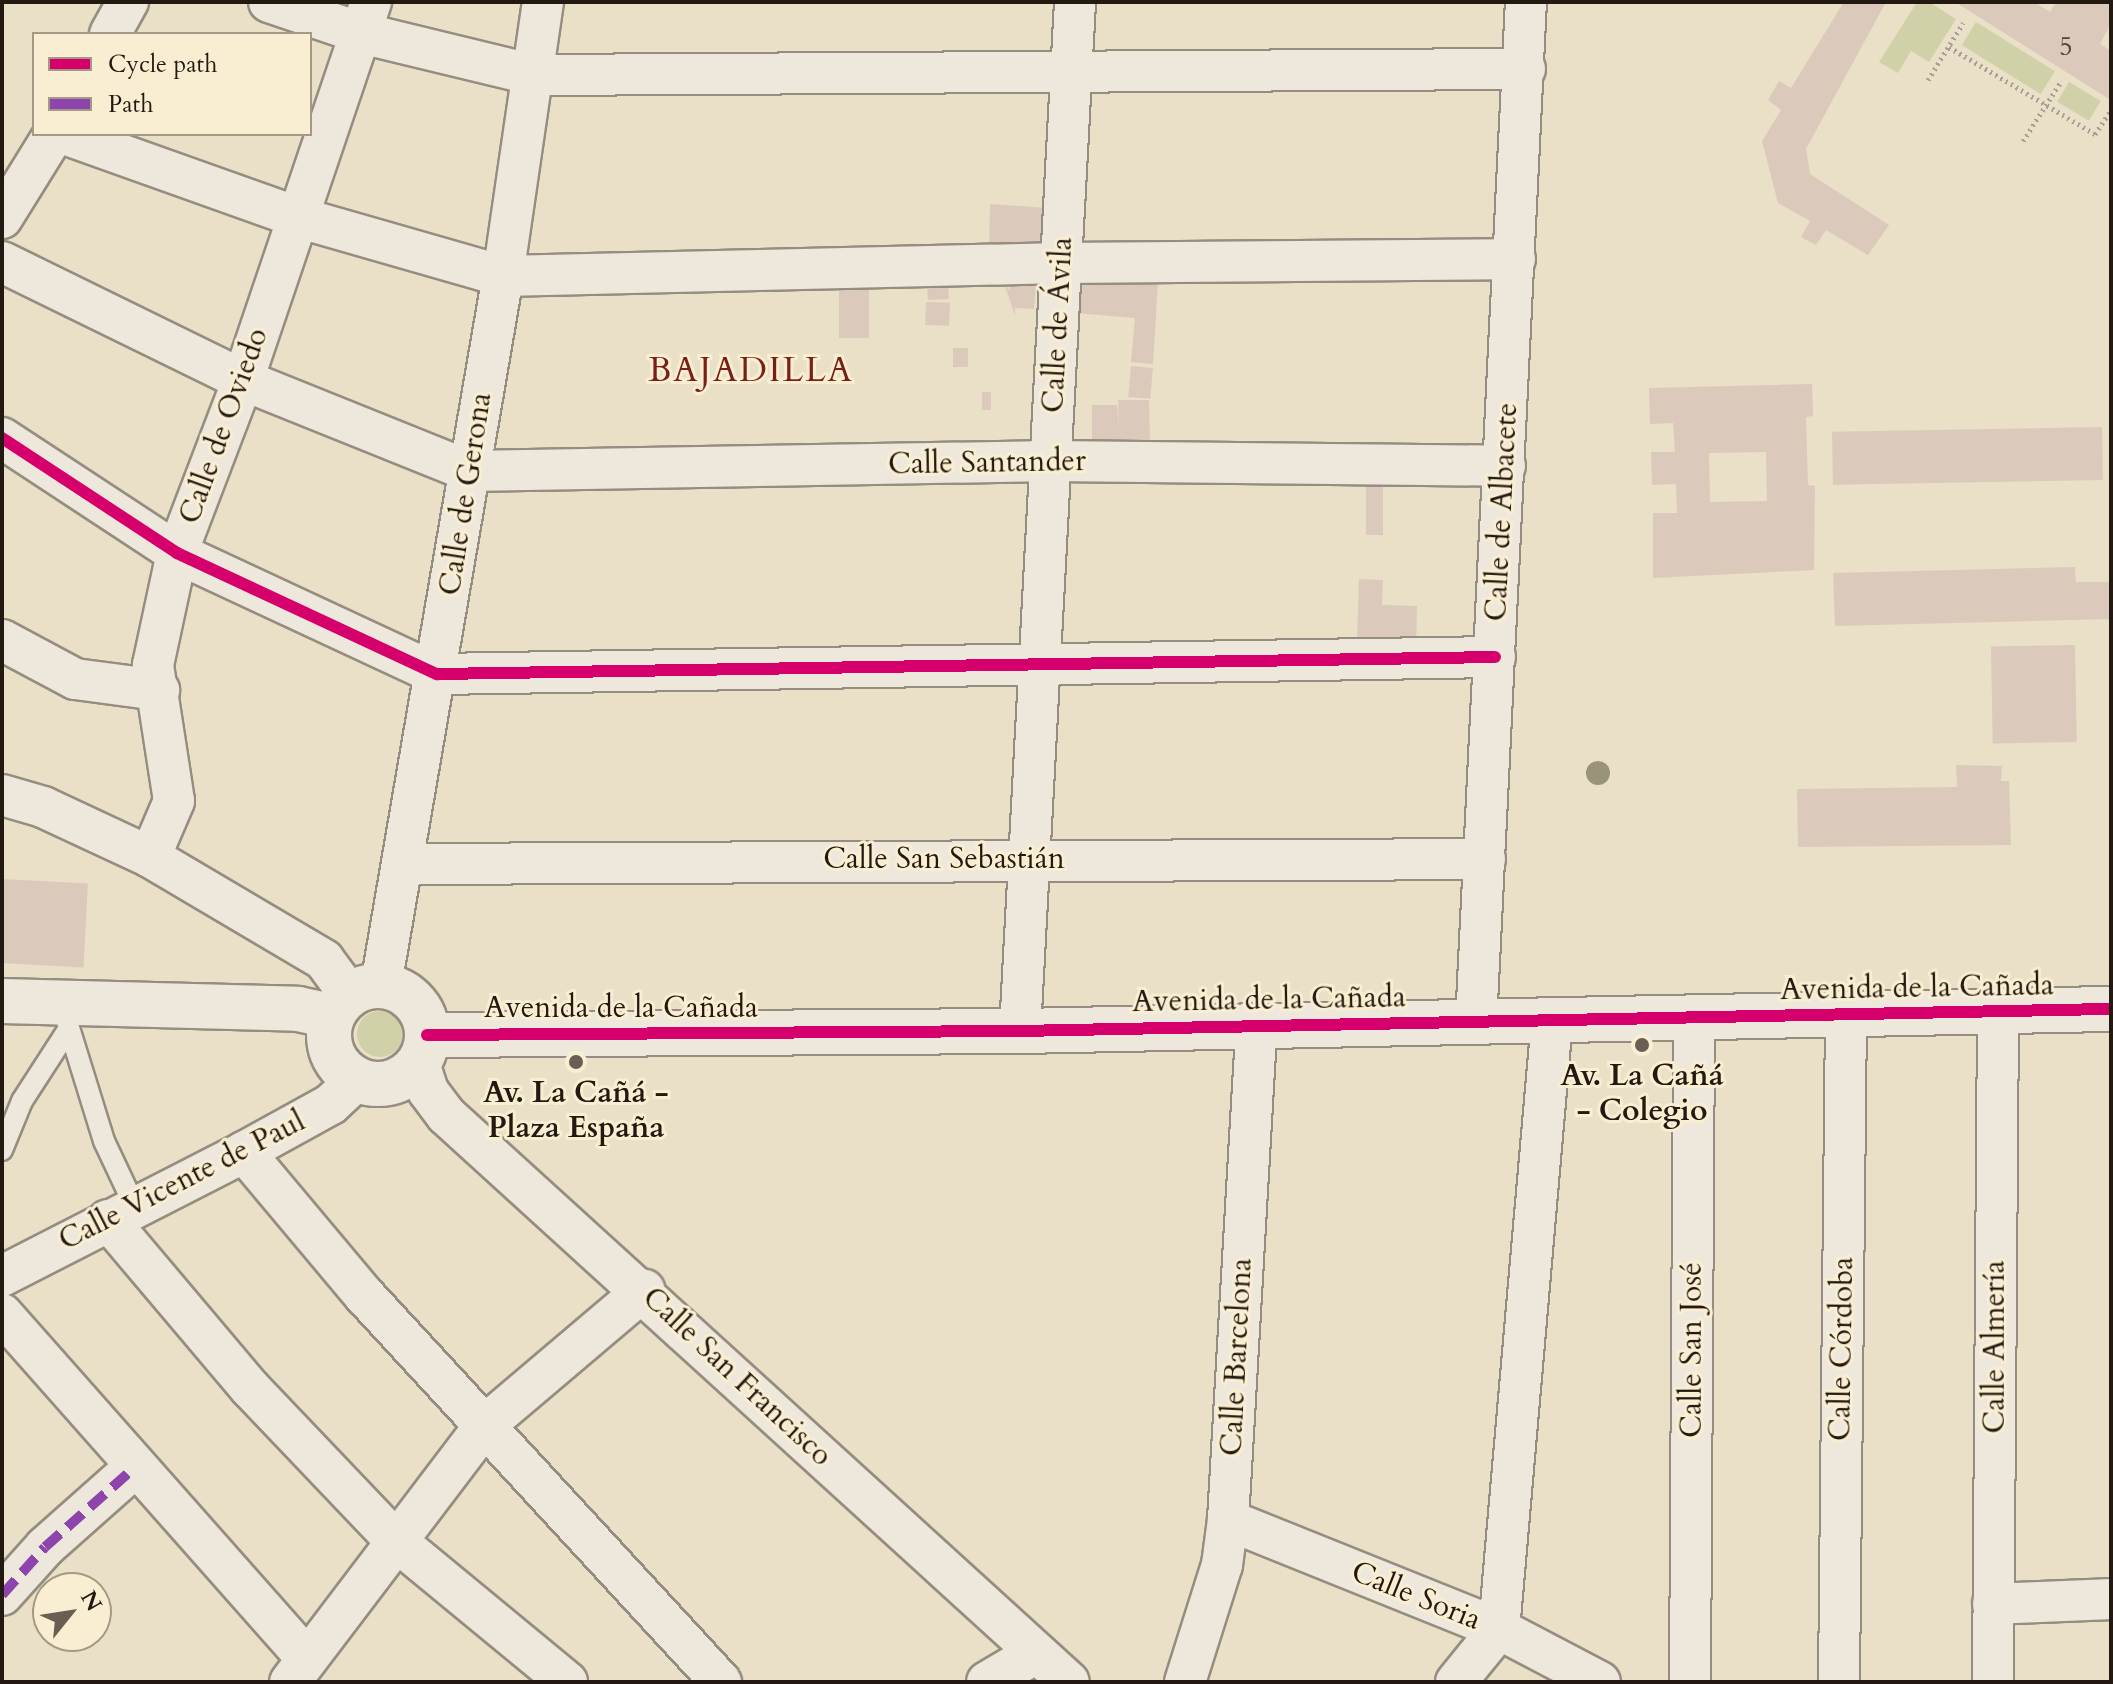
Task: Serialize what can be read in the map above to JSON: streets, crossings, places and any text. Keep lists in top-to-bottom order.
{
  "streets": {
    "street": [
      "Calle de Ávila",
      "Calle de Oviedo",
      "Calle Santander",
      "Calle de Gerona",
      "Calle de Albacete",
      "Calle San Sebastián",
      "Avenida de la Cañada",
      "Calle Vicente de Paul",
      "Calle Almería",
      "Calle Córdoba",
      "Calle San José",
      "Calle Barcelona",
      "Calle San Francisco",
      "Calle Soria"
    ]
  },
  "crossings": [
    ["Calle de Ávila", "Calle Santander"],
    ["Calle de Ávila", "Calle San Sebastián"],
    ["Calle de Ávila", "Avenida de la Cañada"],
    ["Calle Santander", "Calle de Gerona"],
    ["Calle Santander", "Calle de Albacete"],
    ["Calle de Gerona", "Calle San Sebastián"],
    ["Calle de Gerona", "Avenida de la Cañada"],
    ["Calle de Gerona", "Calle Vicente de Paul"],
    ["Calle de Gerona", "Calle San Francisco"],
    ["Calle de Albacete", "Calle San Sebastián"],
    ["Calle de Albacete", "Avenida de la Cañada"],
    ["Avenida de la Cañada", "Calle Vicente de Paul"],
    ["Avenida de la Cañada", "Calle Almería"],
    ["Avenida de la Cañada", "Calle Córdoba"],
    ["Avenida de la Cañada", "Calle San José"],
    ["Avenida de la Cañada", "Calle Barcelona"],
    ["Avenida de la Cañada", "Calle San Francisco"],
    ["Calle Vicente de Paul", "Calle San Francisco"],
    ["Calle Barcelona", "Calle Soria"]
  ],
  "districts": ["BAJADILLA"],
  "places": ["Av. La Cañá - Colegio", "Av. La Cañá - Plaza España"],
  "house_numbers": ["5"],
  "legend": ["Cycle path", "Path"],
  "north": "top right"
}
